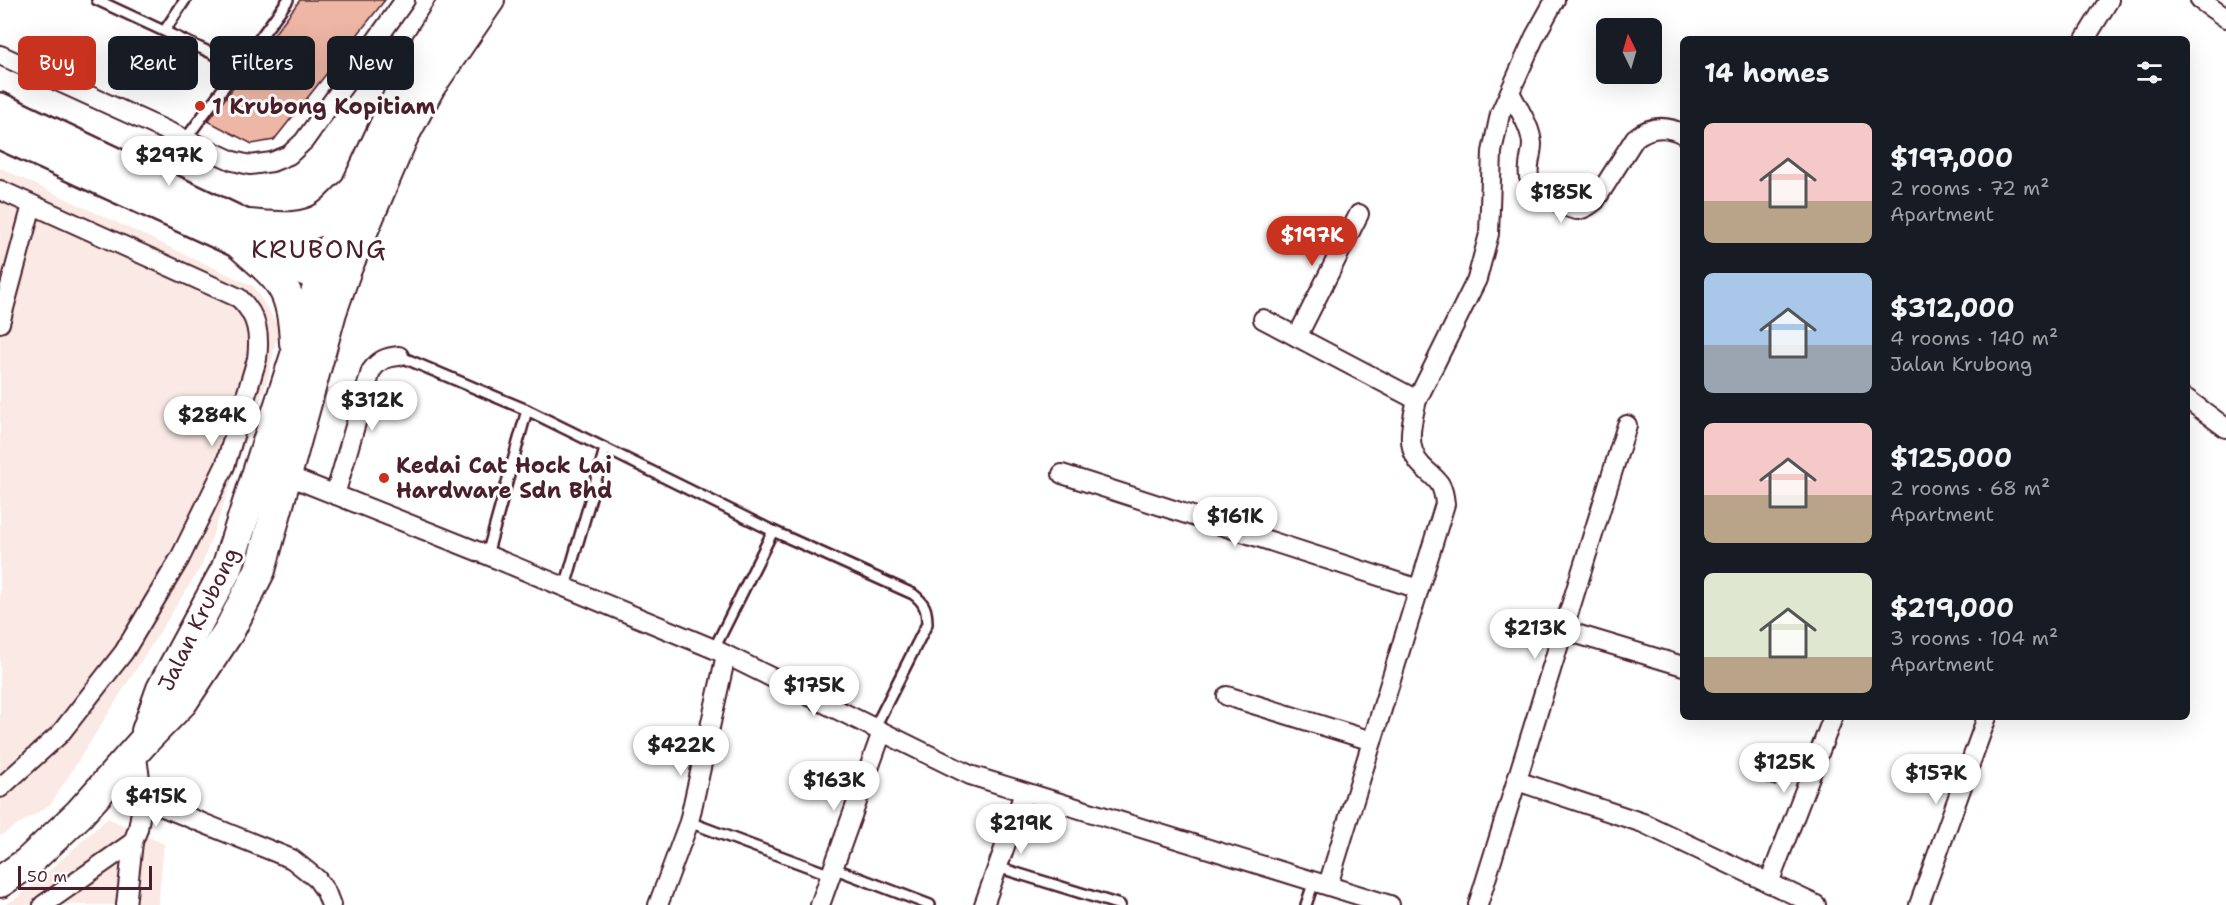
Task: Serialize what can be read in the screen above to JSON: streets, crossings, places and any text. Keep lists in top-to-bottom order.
{
  "streets": {
    "main road": ["Jalan Krubong"]
  },
  "districts": ["KRUBONG"],
  "places": ["1 Krubong Kopitiam", "Kedai Cat Hock Lai Hardware Sdn Bhd"],
  "scale_bar": "50 m",
  "north": "top",
  "page": {
    "chip": [
      "Buy",
      "Rent",
      "Filters",
      "New"
    ],
    "heading": "14 homes",
    "list": [
      {
        "name": "$197,000",
        "note": "2 rooms · 72 m² · Apartment"
      },
      {
        "name": "$312,000",
        "note": "4 rooms · 140 m² · Jalan Krubong"
      },
      {
        "name": "$125,000",
        "note": "2 rooms · 68 m² · Apartment"
      },
      {
        "name": "$219,000",
        "note": "3 rooms · 104 m² · Apartment"
      }
    ],
    "price": [
      "$297K",
      "$185K",
      "$197K",
      "$312K",
      "$284K",
      "$161K",
      "$213K",
      "$175K",
      "$422K",
      "$125K",
      "$157K",
      "$163K",
      "$415K",
      "$219K"
    ],
    "scale": "50 m"
  }
}
